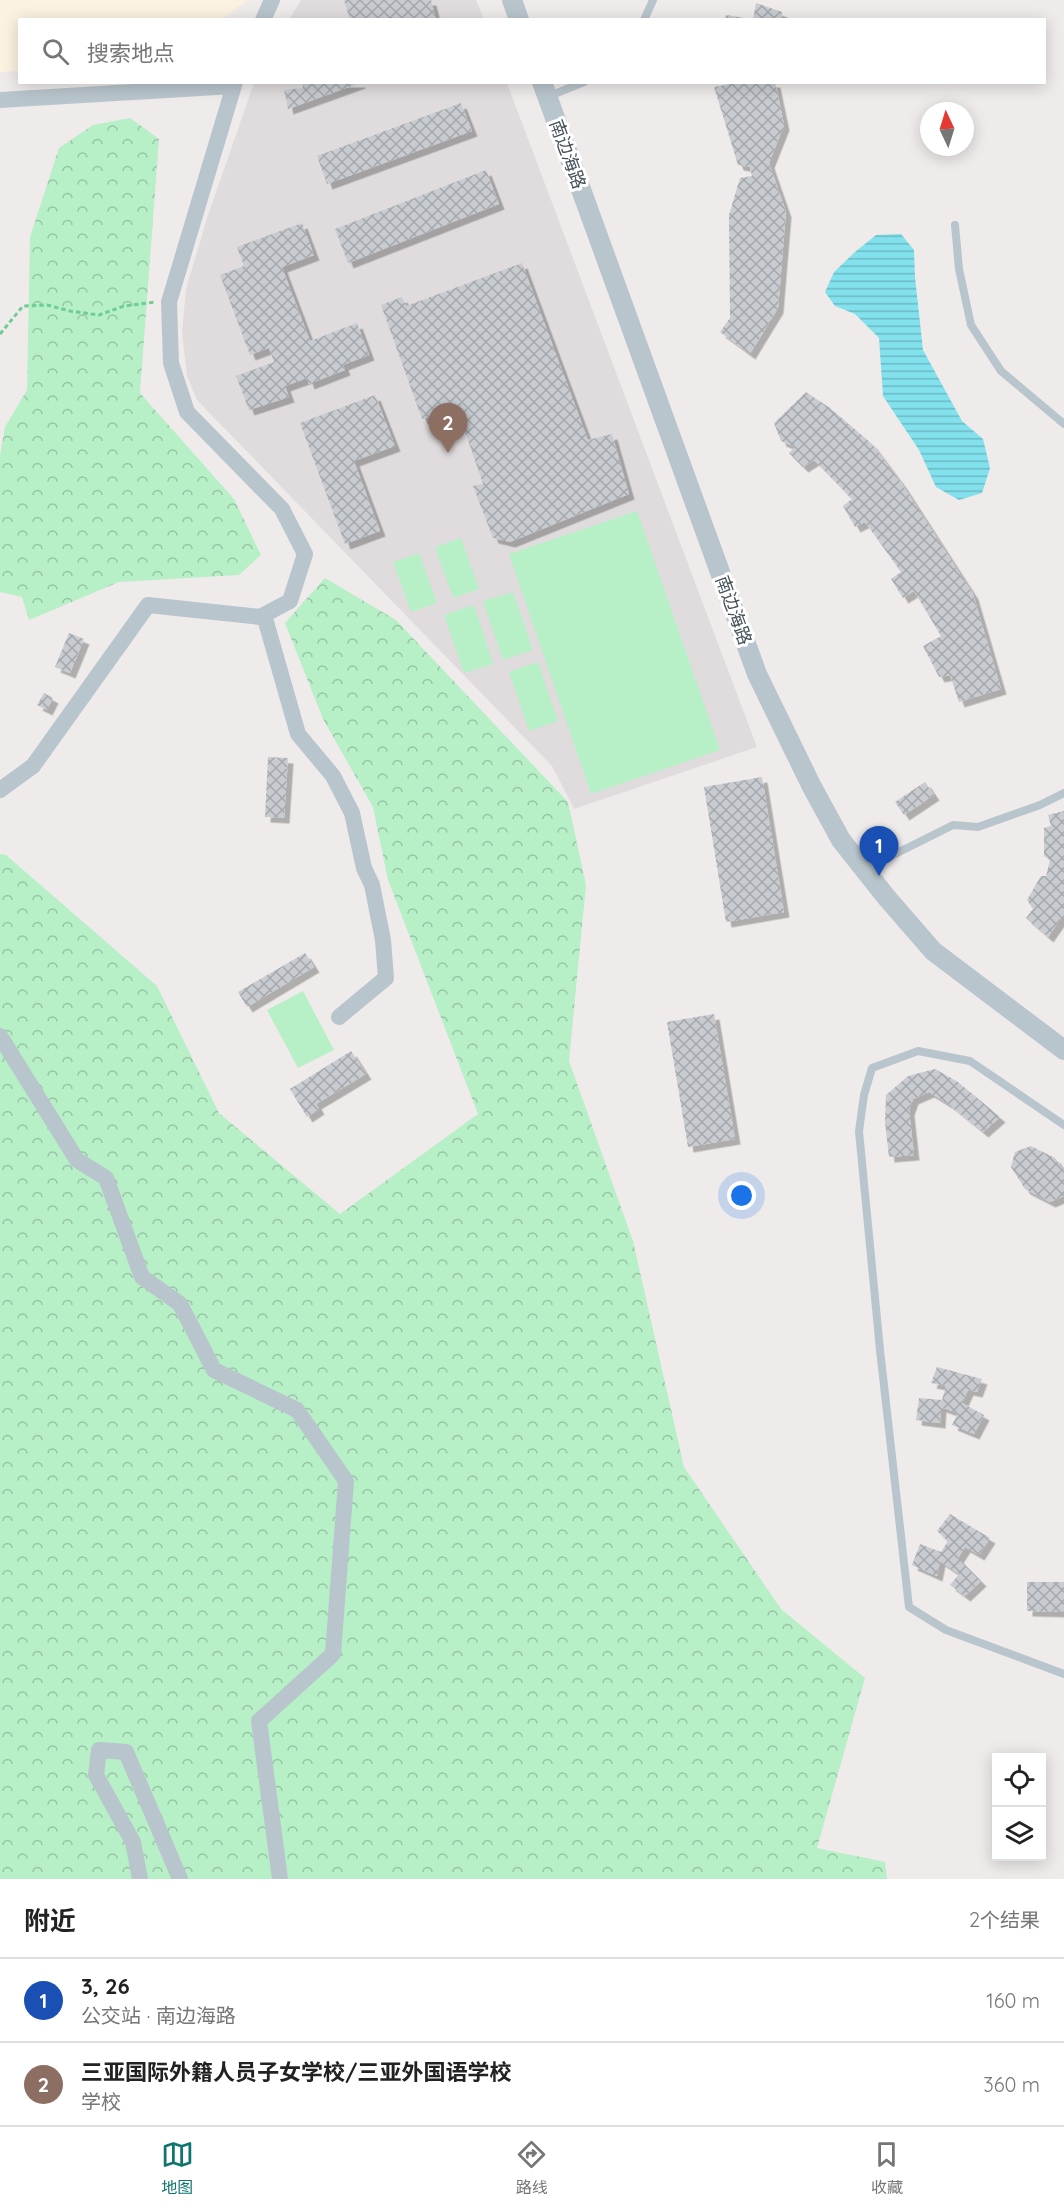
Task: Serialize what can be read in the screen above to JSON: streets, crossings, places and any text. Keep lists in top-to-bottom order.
{
  "streets": {
    "street": ["南边海路"]
  },
  "north": "top",
  "page": {
    "search": "搜索地点",
    "pins": ["2", "1"],
    "heading": ["附近", "2个结果"],
    "list": [
      {
        "mark": "1",
        "name": "3, 26",
        "note": "公交站 · 南边海路",
        "value": "160 m"
      },
      {
        "mark": "2",
        "name": "三亚国际外籍人员子女学校/三亚外国语学校",
        "note": "学校",
        "value": "360 m"
      }
    ],
    "nav": ["地图", "路线", "收藏"]
  }
}
